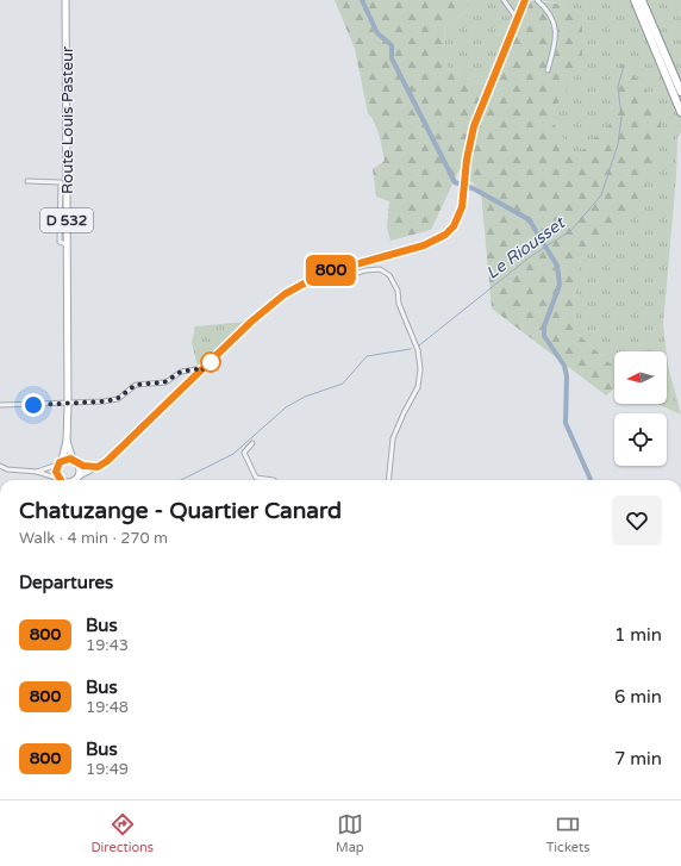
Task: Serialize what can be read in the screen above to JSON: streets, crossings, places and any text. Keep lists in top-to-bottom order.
{
  "streets": {
    "main road": ["Route Louis Pasteur", "D 532"]
  },
  "water": ["Le Riousset"],
  "lines": ["bus line 800"],
  "north": "left",
  "page": {
    "on_map": "800",
    "heading": [
      ["Chatuzange - Quartier Canard", "Walk · 4 min · 270 m"],
      "Departures"
    ],
    "list": [
      {
        "mark": "800",
        "name": "Bus",
        "note": "19:43",
        "value": "1 min"
      },
      {
        "mark": "800",
        "name": "Bus",
        "note": "19:48",
        "value": "6 min"
      },
      {
        "mark": "800",
        "name": "Bus",
        "note": "19:49",
        "value": "7 min"
      }
    ],
    "tabs": ["Directions", "Map", "Tickets"]
  }
}
